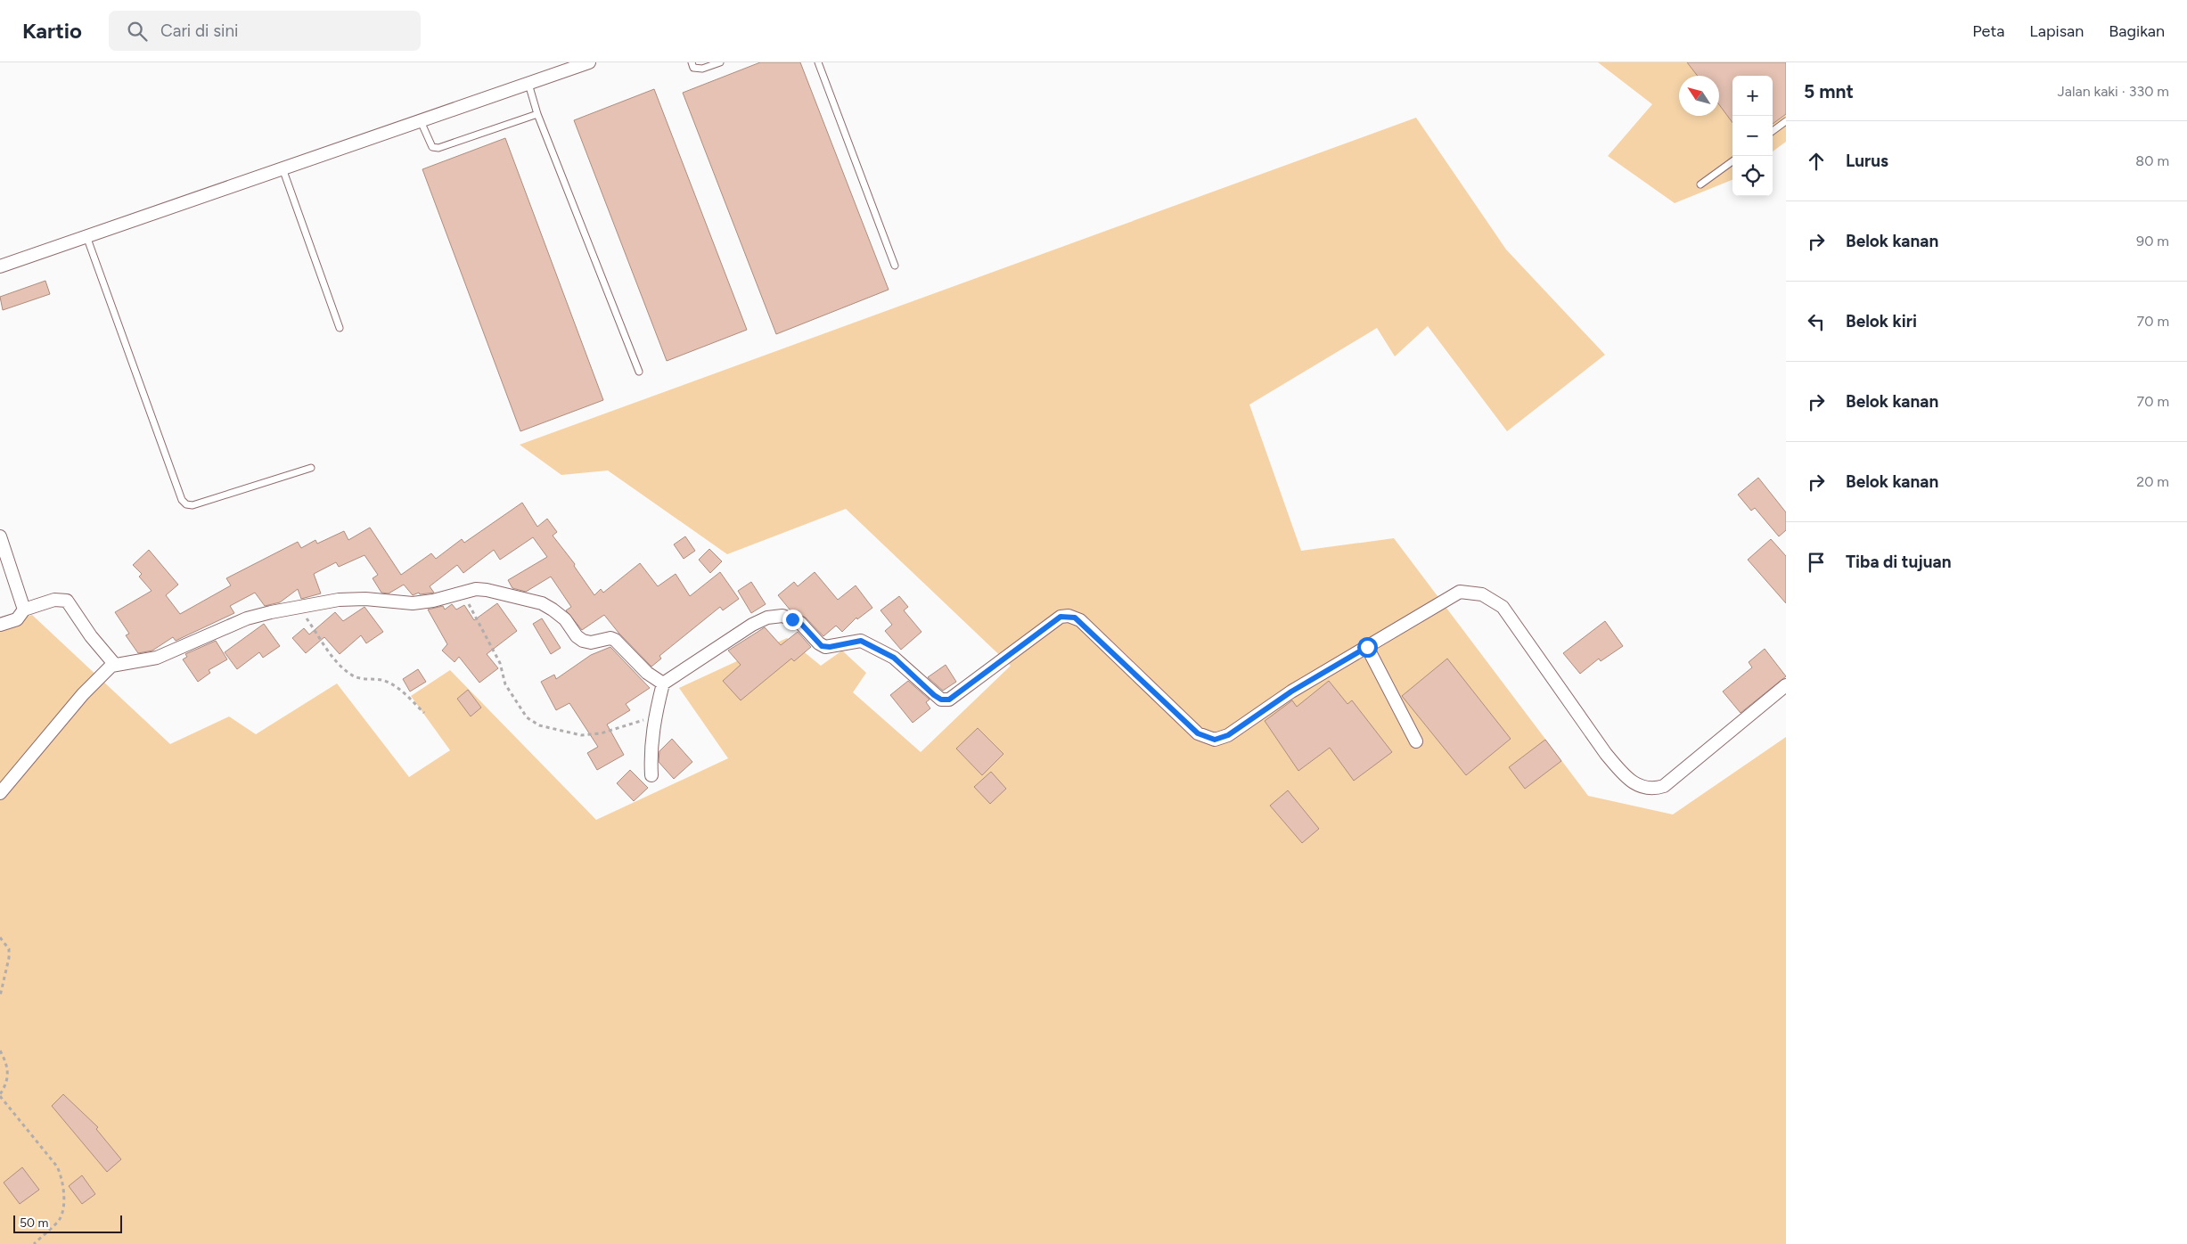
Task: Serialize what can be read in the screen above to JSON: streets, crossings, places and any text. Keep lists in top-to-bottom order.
{
  "scale_bar": "50 m",
  "north": "top left",
  "page": {
    "header": "Kartio",
    "search": "Cari di sini",
    "nav": ["Peta", "Lapisan", "Bagikan"],
    "heading": ["5 mnt", "Jalan kaki · 330 m"],
    "map_buttons": ["+", "−"],
    "list": [
      ["Lurus", "80 m"],
      ["Belok kanan", "90 m"],
      ["Belok kiri", "70 m"],
      ["Belok kanan", "70 m"],
      ["Belok kanan", "20 m"],
      "Tiba di tujuan"
    ],
    "scale": "50 m"
  }
}
